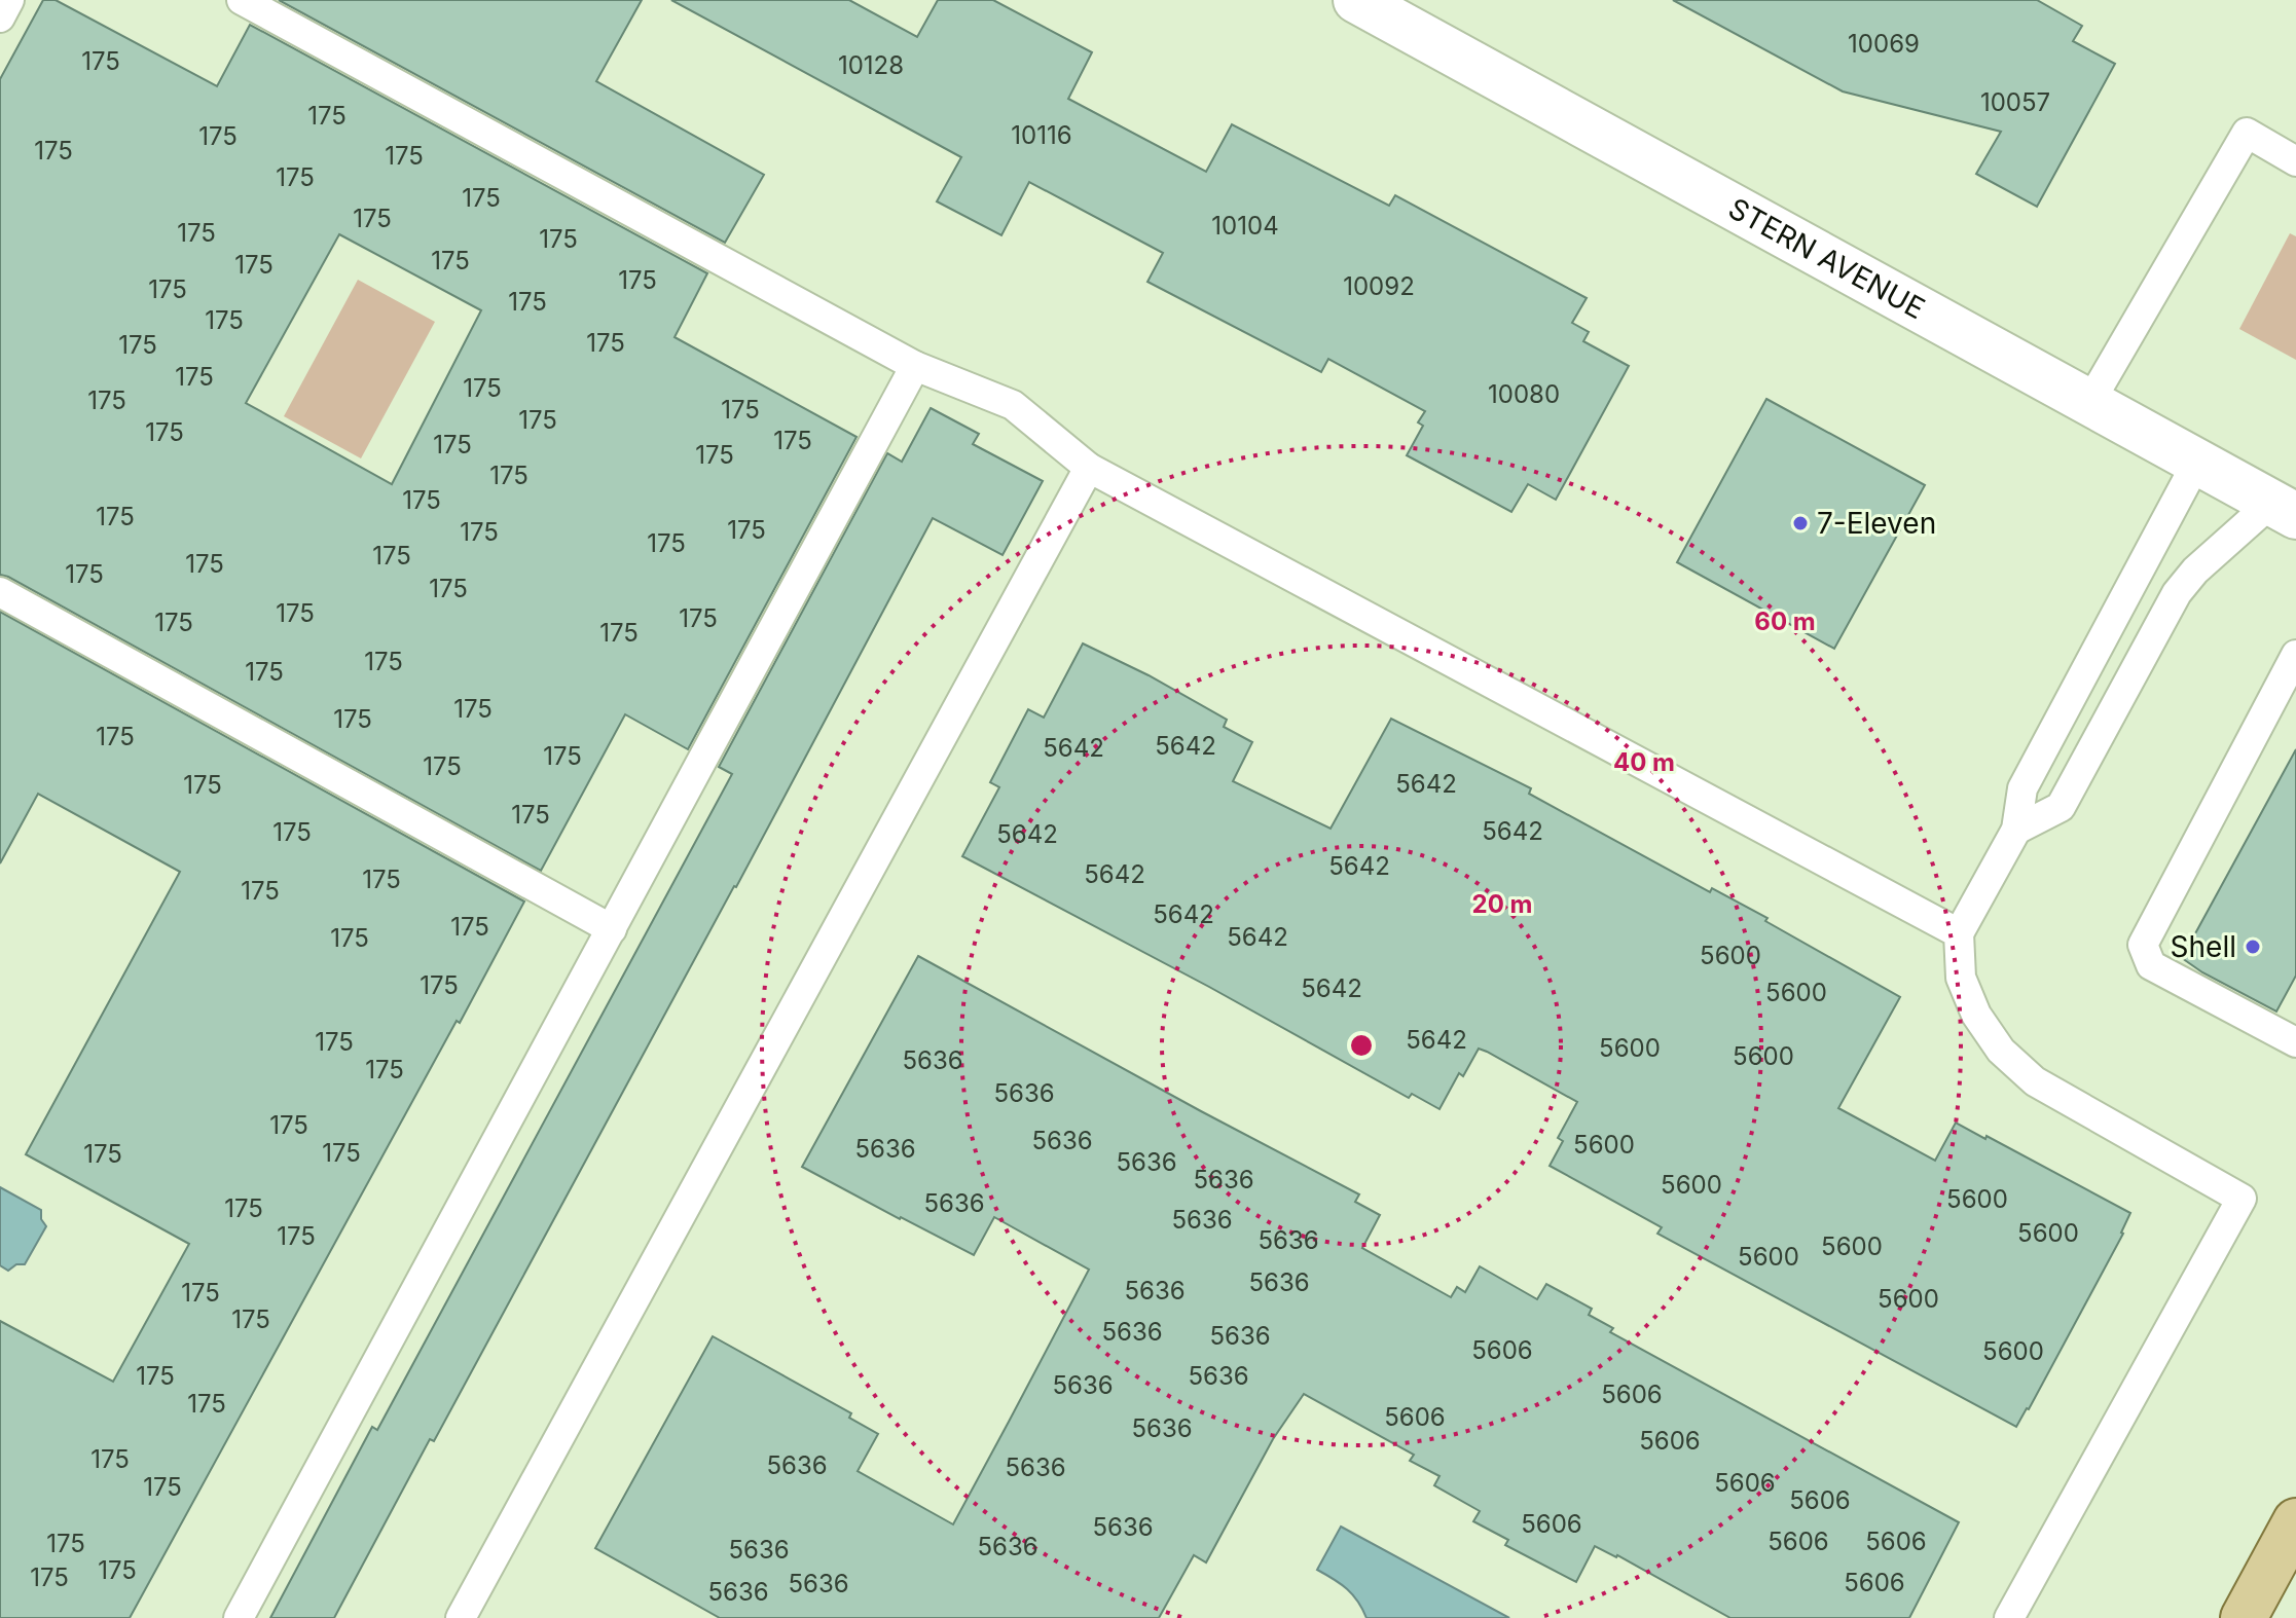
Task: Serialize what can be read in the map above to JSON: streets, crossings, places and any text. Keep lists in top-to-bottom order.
{
  "streets": {
    "street": ["STERN AVENUE"]
  },
  "places": ["7-Eleven", "Shell"],
  "house_numbers": [
    "10069",
    "175",
    "10128",
    "10057",
    "175",
    "10116",
    "175",
    "175",
    "175",
    "175",
    "175",
    "175",
    "10104",
    "175",
    "175",
    "175",
    "175",
    "175",
    "10092",
    "175",
    "175",
    "175",
    "175",
    "175",
    "175",
    "175",
    "10080",
    "175",
    "175",
    "175",
    "175",
    "175",
    "175",
    "175",
    "175",
    "175",
    "175",
    "175",
    "175",
    "175",
    "175",
    "175",
    "175",
    "175",
    "175",
    "175",
    "175",
    "175",
    "175",
    "175",
    "175",
    "175",
    "175",
    "5642",
    "5642",
    "175",
    "175",
    "5642",
    "175",
    "175",
    "5642",
    "175",
    "5642",
    "5642",
    "5642",
    "175",
    "175",
    "5642",
    "175",
    "5642",
    "175",
    "5600",
    "175",
    "5642",
    "5600",
    "5642",
    "175",
    "5600",
    "5600",
    "5636",
    "175",
    "5636",
    "175",
    "5636",
    "5600",
    "5636",
    "175",
    "175",
    "5636",
    "5636",
    "5600",
    "5600",
    "5636",
    "175",
    "5636",
    "5600",
    "175",
    "5636",
    "5600",
    "5600",
    "5636",
    "5636",
    "175",
    "5600",
    "175",
    "5636",
    "5636",
    "5606",
    "5600",
    "175",
    "5636",
    "5636",
    "5606",
    "175",
    "5606",
    "5636",
    "5606",
    "175",
    "5636",
    "5636",
    "5606",
    "175",
    "5606",
    "5606",
    "5636",
    "5606",
    "5606",
    "175",
    "5636",
    "5636",
    "175",
    "175",
    "5606",
    "5636",
    "5636"
  ],
  "rings": ["60 m", "40 m", "20 m"]
}
